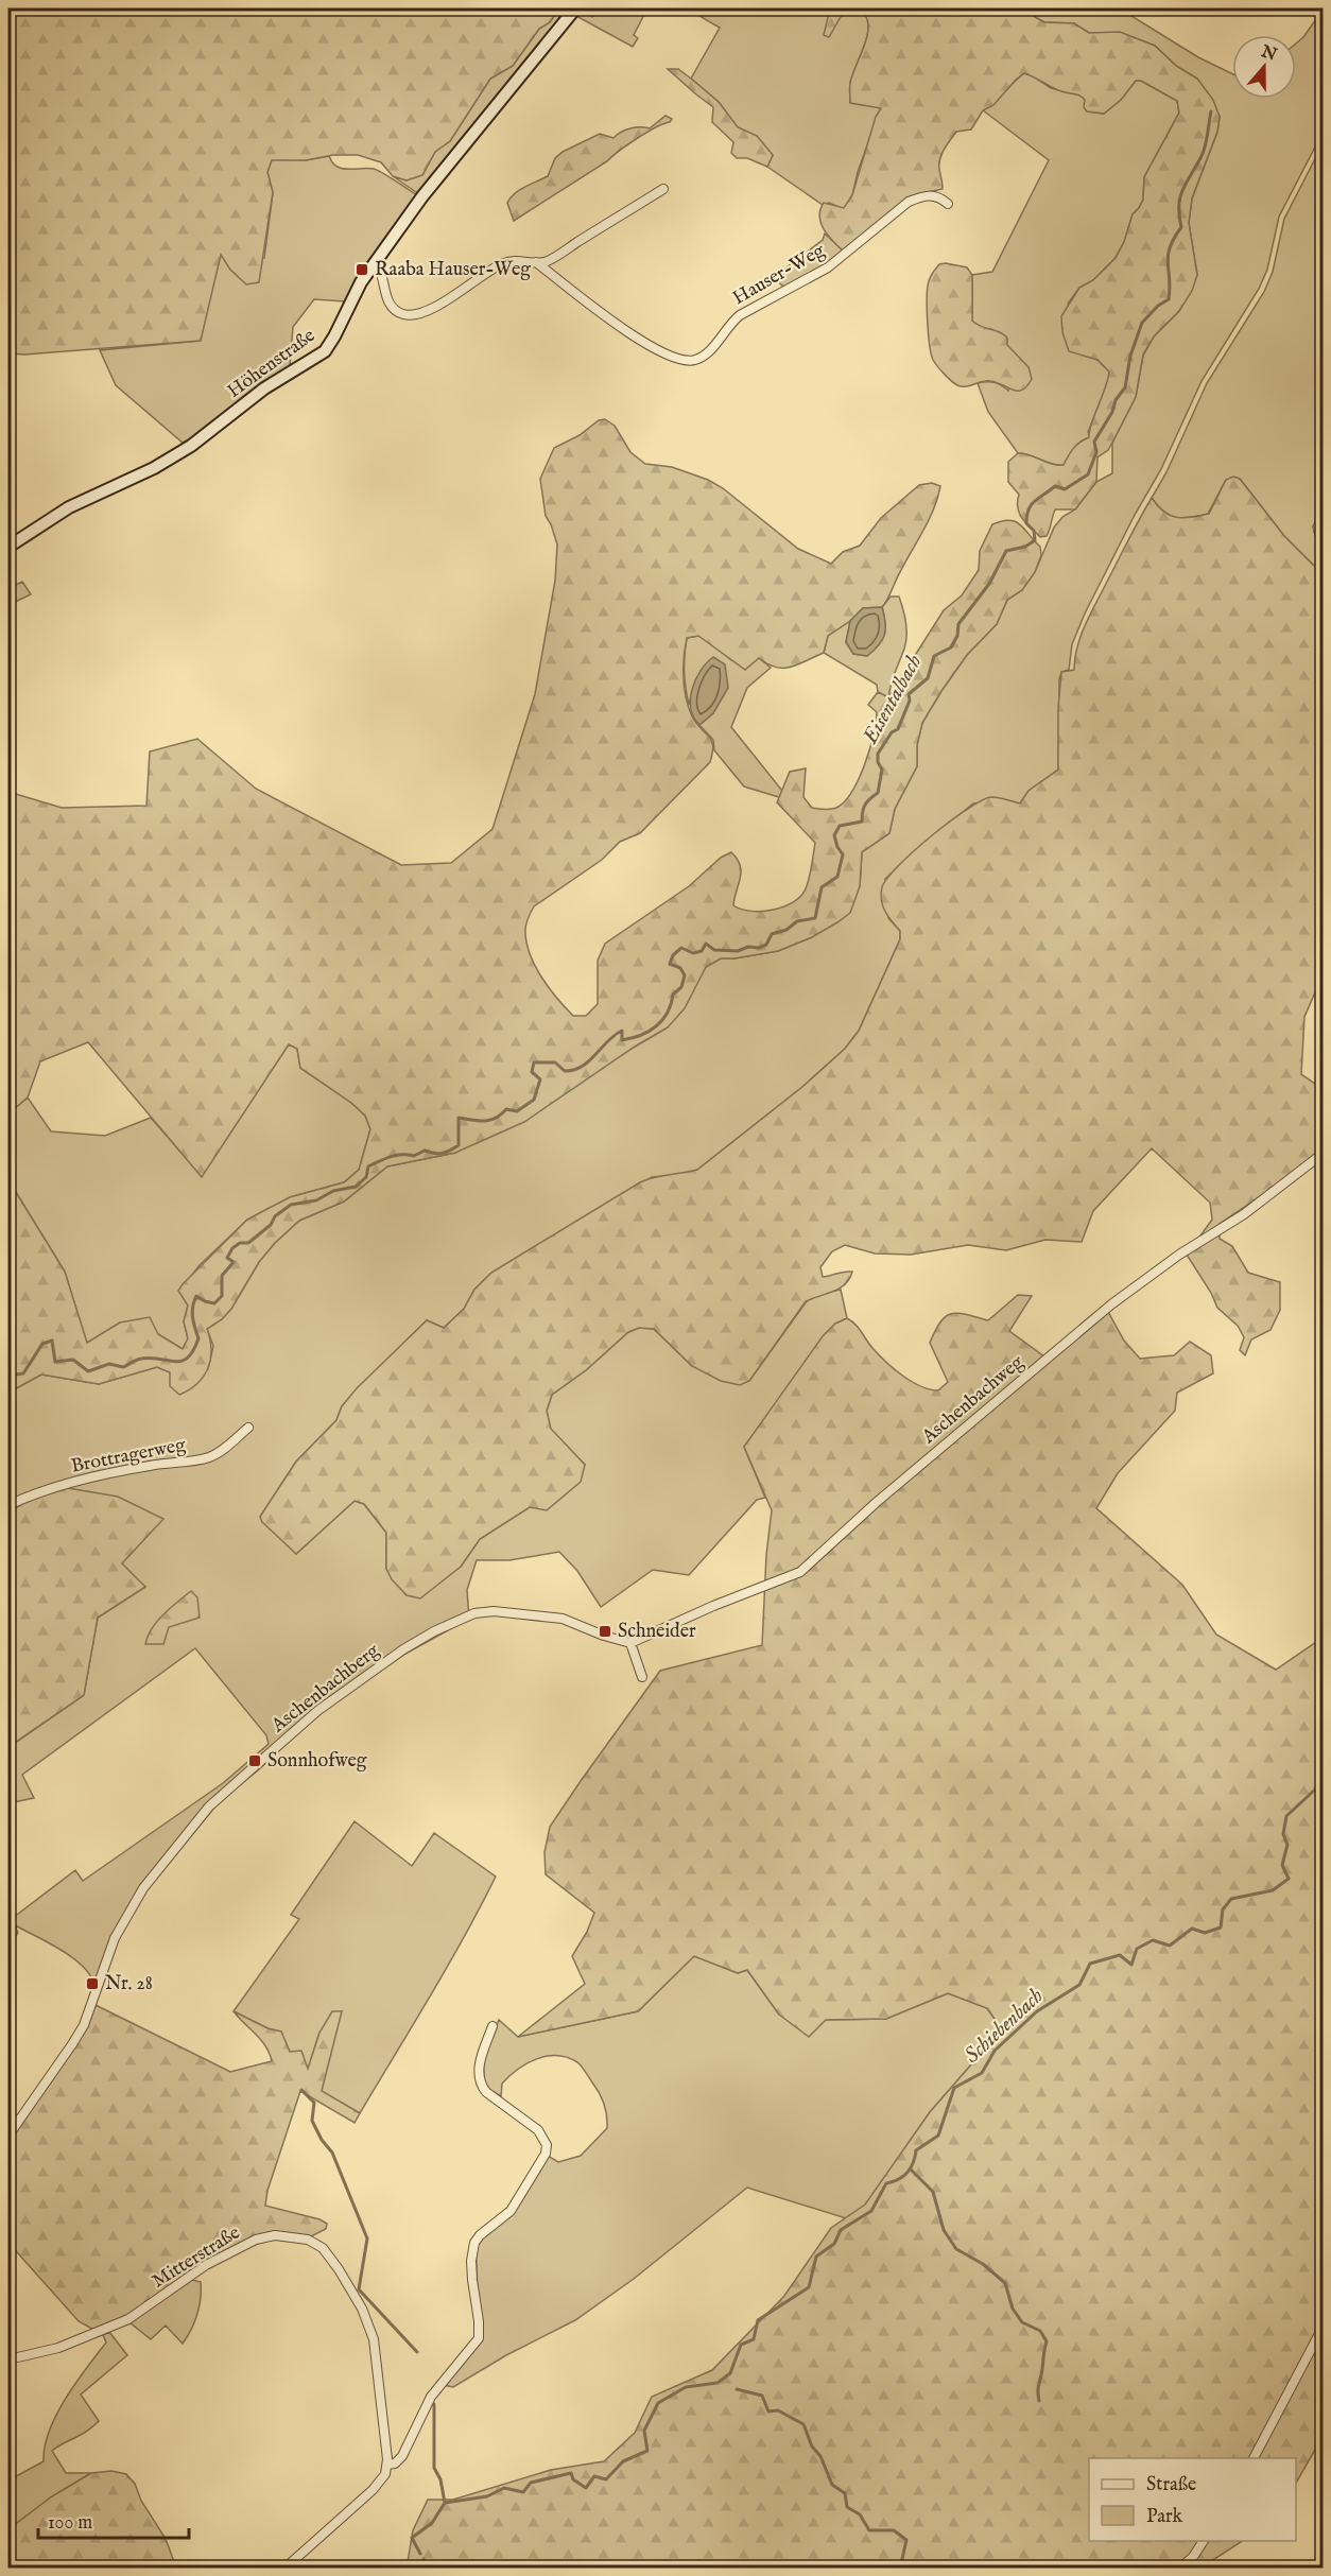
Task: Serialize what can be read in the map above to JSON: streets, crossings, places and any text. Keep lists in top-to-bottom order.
{
  "streets": {
    "street": [
      "Hauser-Weg",
      "Höhenstraße",
      "Aschenbachweg",
      "Brottragerweg",
      "Aschenbachberg",
      "Mitterstraße"
    ]
  },
  "crossings": [
    ["Aschenbachweg", "Aschenbachberg"]
  ],
  "water": ["Eisentalbach", "Schiebenbach"],
  "places": {
    "transit": [
      "Raaba Hauser-Weg",
      "Schneider",
      "Sonnhofweg",
      "Nr. 28"
    ]
  },
  "legend": ["Straße", "Park"],
  "scale_bar": "100 m",
  "north": "top"
}
